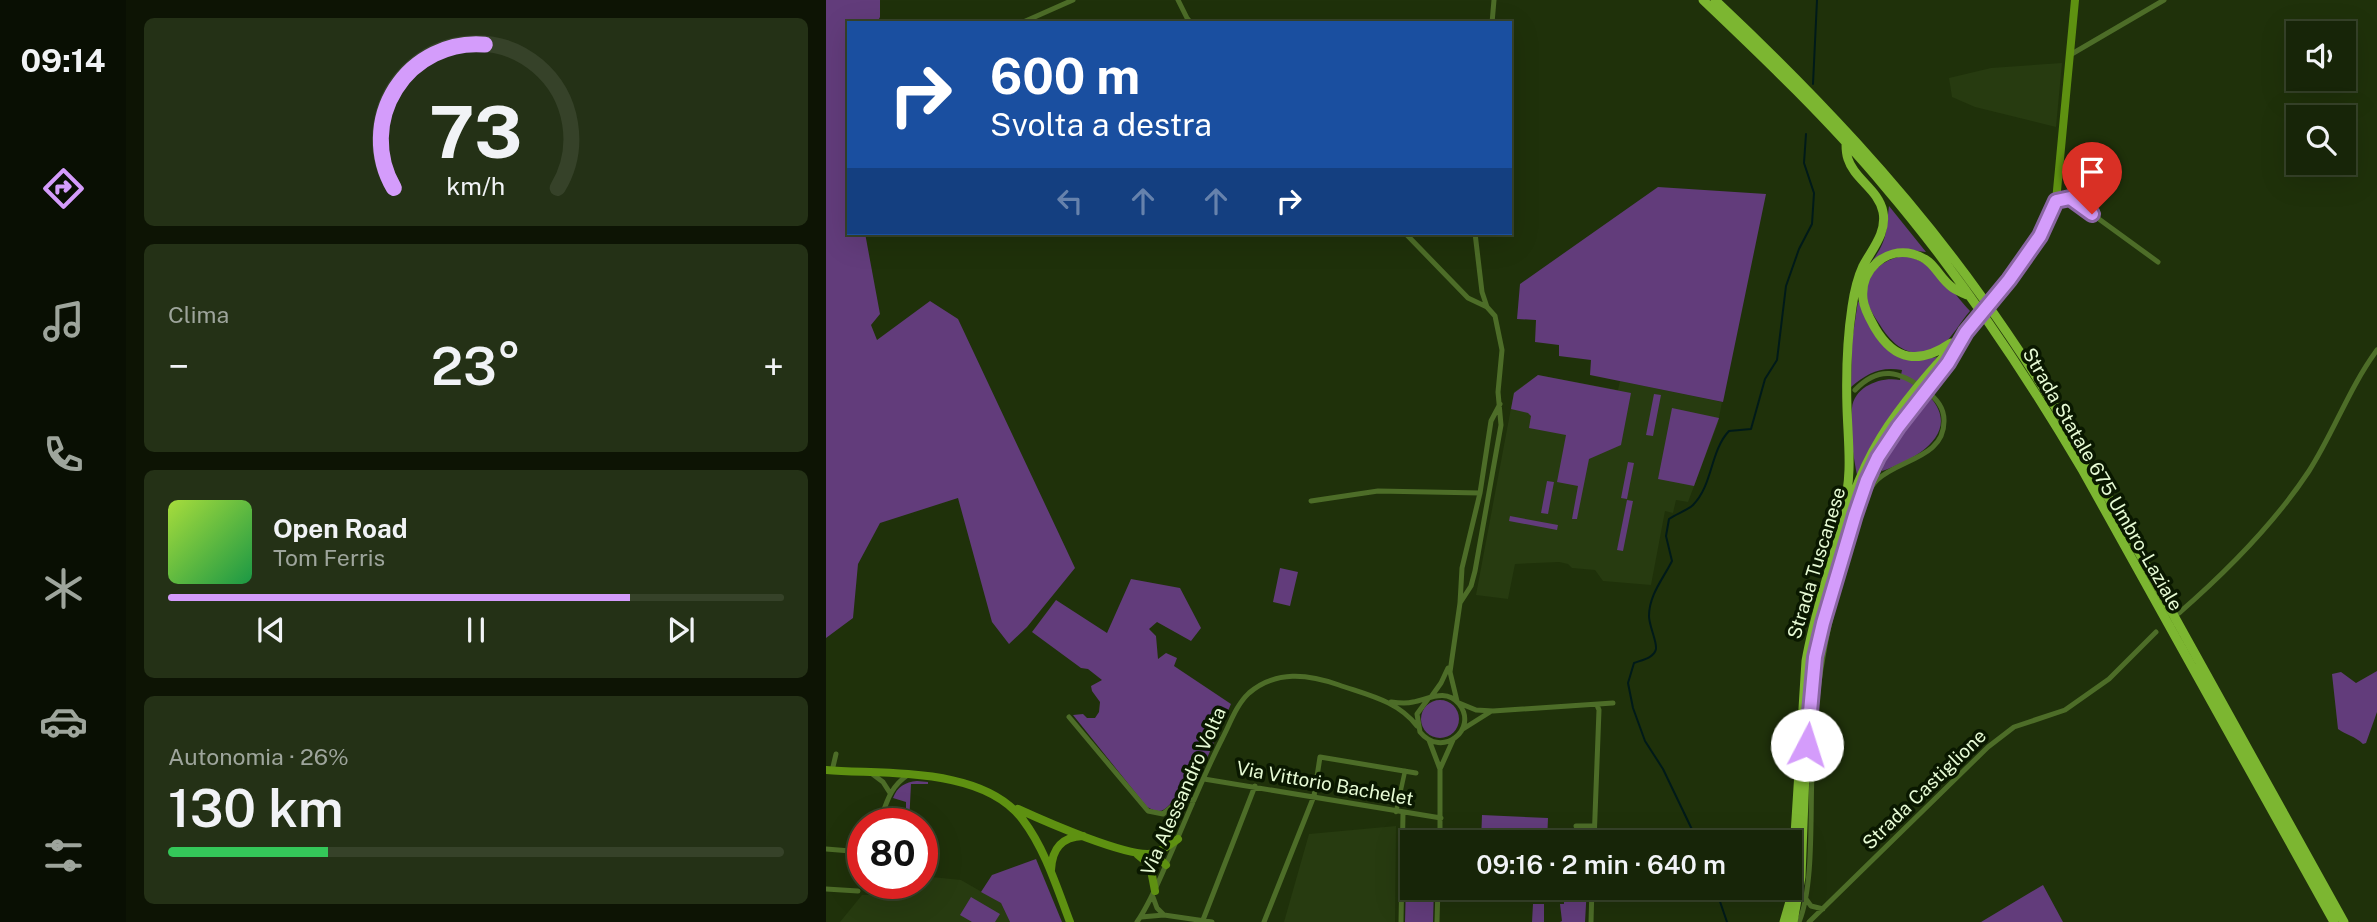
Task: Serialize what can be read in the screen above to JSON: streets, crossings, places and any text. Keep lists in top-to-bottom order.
{
  "streets": {
    "highway": ["Strada Statale 675 Umbro-Laziale", "Strada Tuscanese"],
    "street": ["Via Vittorio Bachelet", "Strada Castiglione", "Via Alessandro Volta"]
  },
  "crossings": [
    ["Via Vittorio Bachelet", "Via Alessandro Volta"]
  ],
  "page": {
    "tabs": "09:14",
    "turn": ["600 m", "Svolta a destra"],
    "tile": [
      "Clima",
      ["Autonomia · 26%", "130 km"]
    ],
    "heat": ["−", "23°", "+"],
    "song": ["Open Road", "Tom Ferris"],
    "limit": "80",
    "trip": "09:16 · 2 min · 640 m",
    "gauge": ["73", "km/h"]
  }
}
